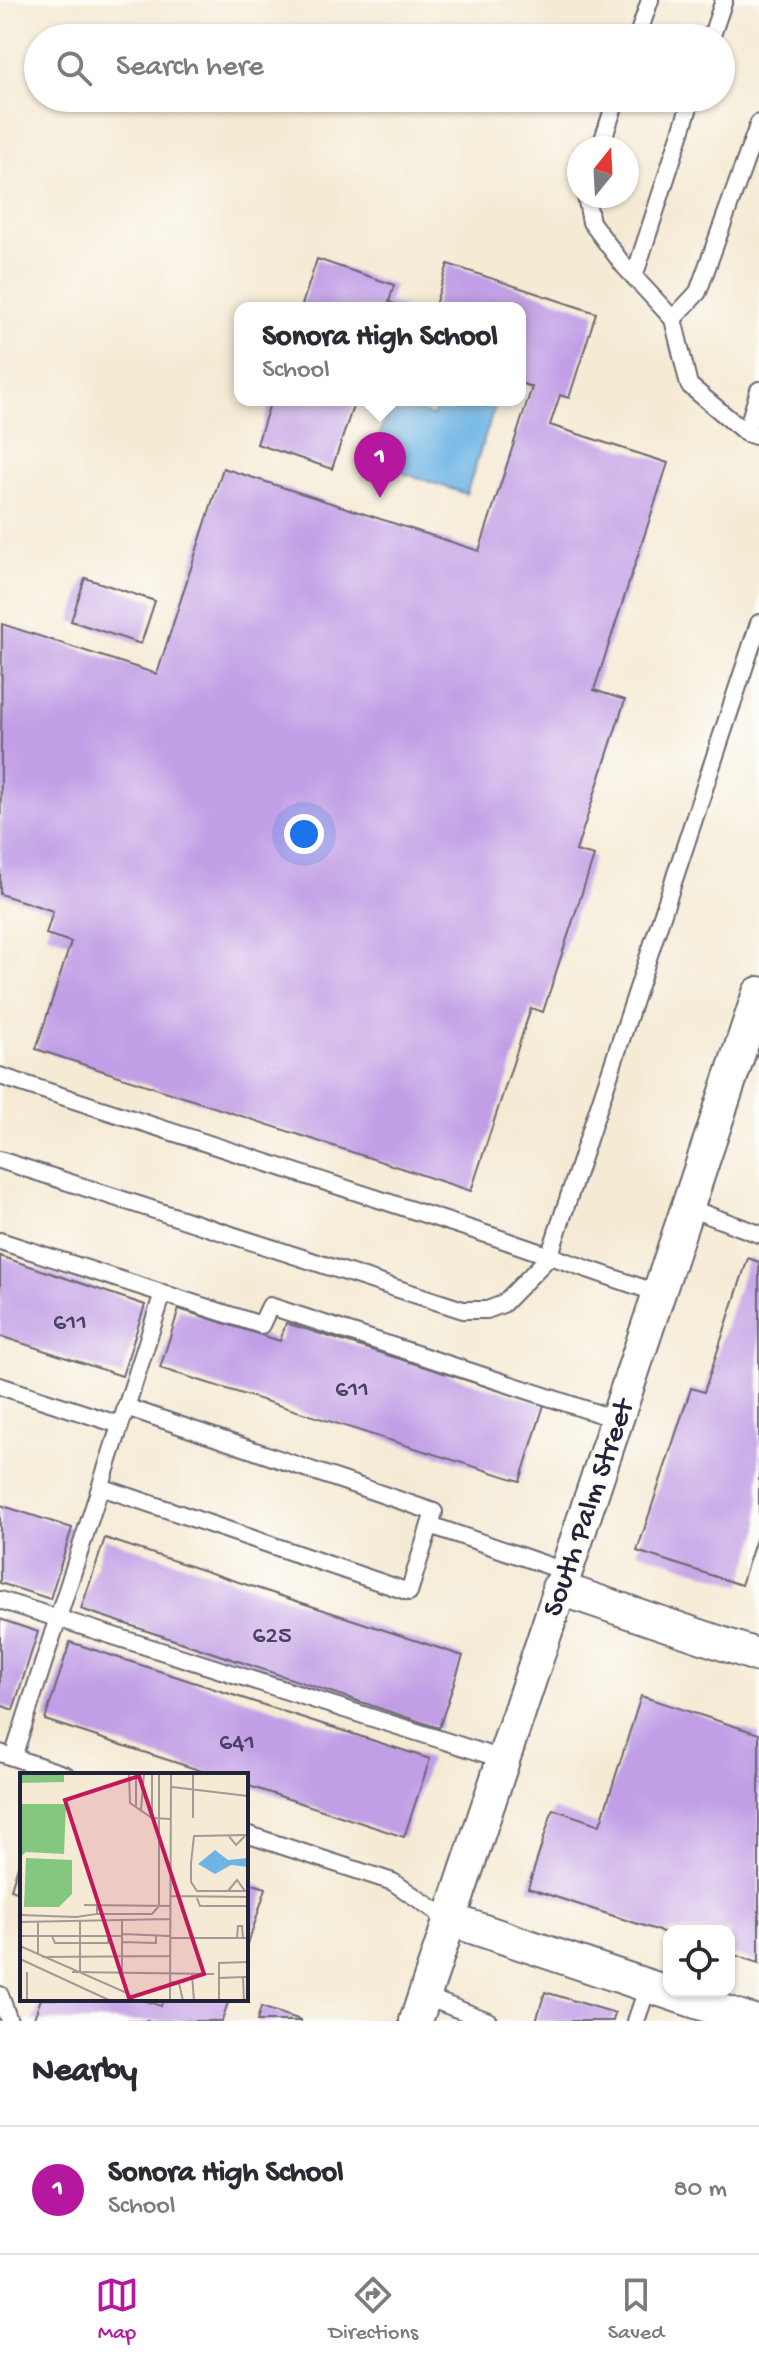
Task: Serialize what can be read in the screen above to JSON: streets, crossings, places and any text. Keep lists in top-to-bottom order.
{
  "streets": {
    "street": ["South Palm Street"]
  },
  "house_numbers": [
    "611",
    "611",
    "625",
    "641"
  ],
  "north": "top",
  "page": {
    "search": "Search here",
    "popup": ["Sonora High School", "School"],
    "pins": "1",
    "heading": "Nearby",
    "list": [
      {
        "mark": "1",
        "name": "Sonora High School",
        "note": "School",
        "value": "80 m"
      }
    ],
    "nav": ["Map", "Directions", "Saved"]
  }
}
